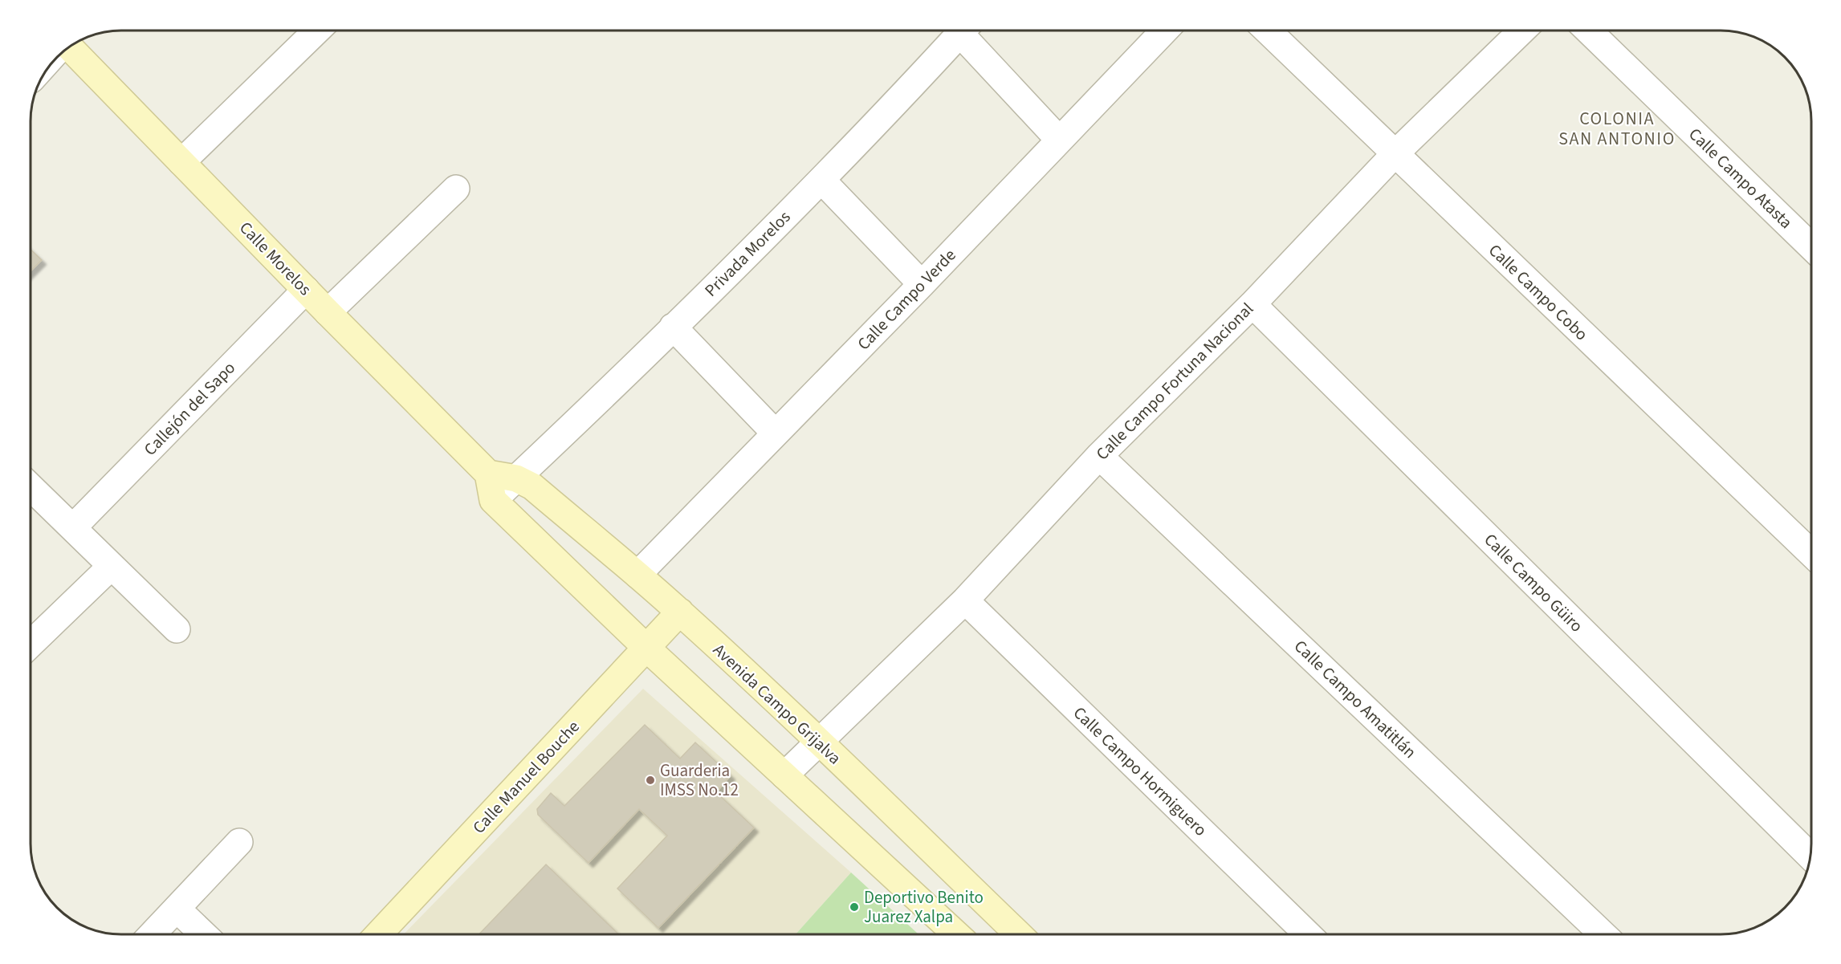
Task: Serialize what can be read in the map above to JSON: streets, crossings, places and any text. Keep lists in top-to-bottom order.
{
  "streets": {
    "street": [
      "Calle Campo Atasta",
      "Privada Morelos",
      "Calle Morelos",
      "Calle Campo Cobo",
      "Calle Campo Verde",
      "Calle Campo Fortuna Nacional",
      "Callejón del Sapo",
      "Calle Campo Güiro",
      "Calle Campo Amatitlán",
      "Avenida Campo Grijalva",
      "Calle Campo Hormiguero",
      "Calle Manuel Bouche"
    ]
  },
  "crossings": [
    ["Privada Morelos", "Avenida Campo Grijalva"],
    ["Calle Morelos", "Callejón del Sapo"],
    ["Calle Campo Cobo", "Calle Campo Fortuna Nacional"],
    ["Calle Campo Verde", "Avenida Campo Grijalva"],
    ["Calle Campo Fortuna Nacional", "Calle Campo Güiro"],
    ["Calle Campo Fortuna Nacional", "Calle Campo Amatitlán"],
    ["Calle Campo Fortuna Nacional", "Avenida Campo Grijalva"],
    ["Calle Campo Fortuna Nacional", "Calle Campo Hormiguero"],
    ["Avenida Campo Grijalva", "Calle Manuel Bouche"]
  ],
  "districts": ["COLONIA SAN ANTONIO"],
  "places": ["Guarderia IMSS No.12", "Deportivo Benito Juarez Xalpa"]
}
